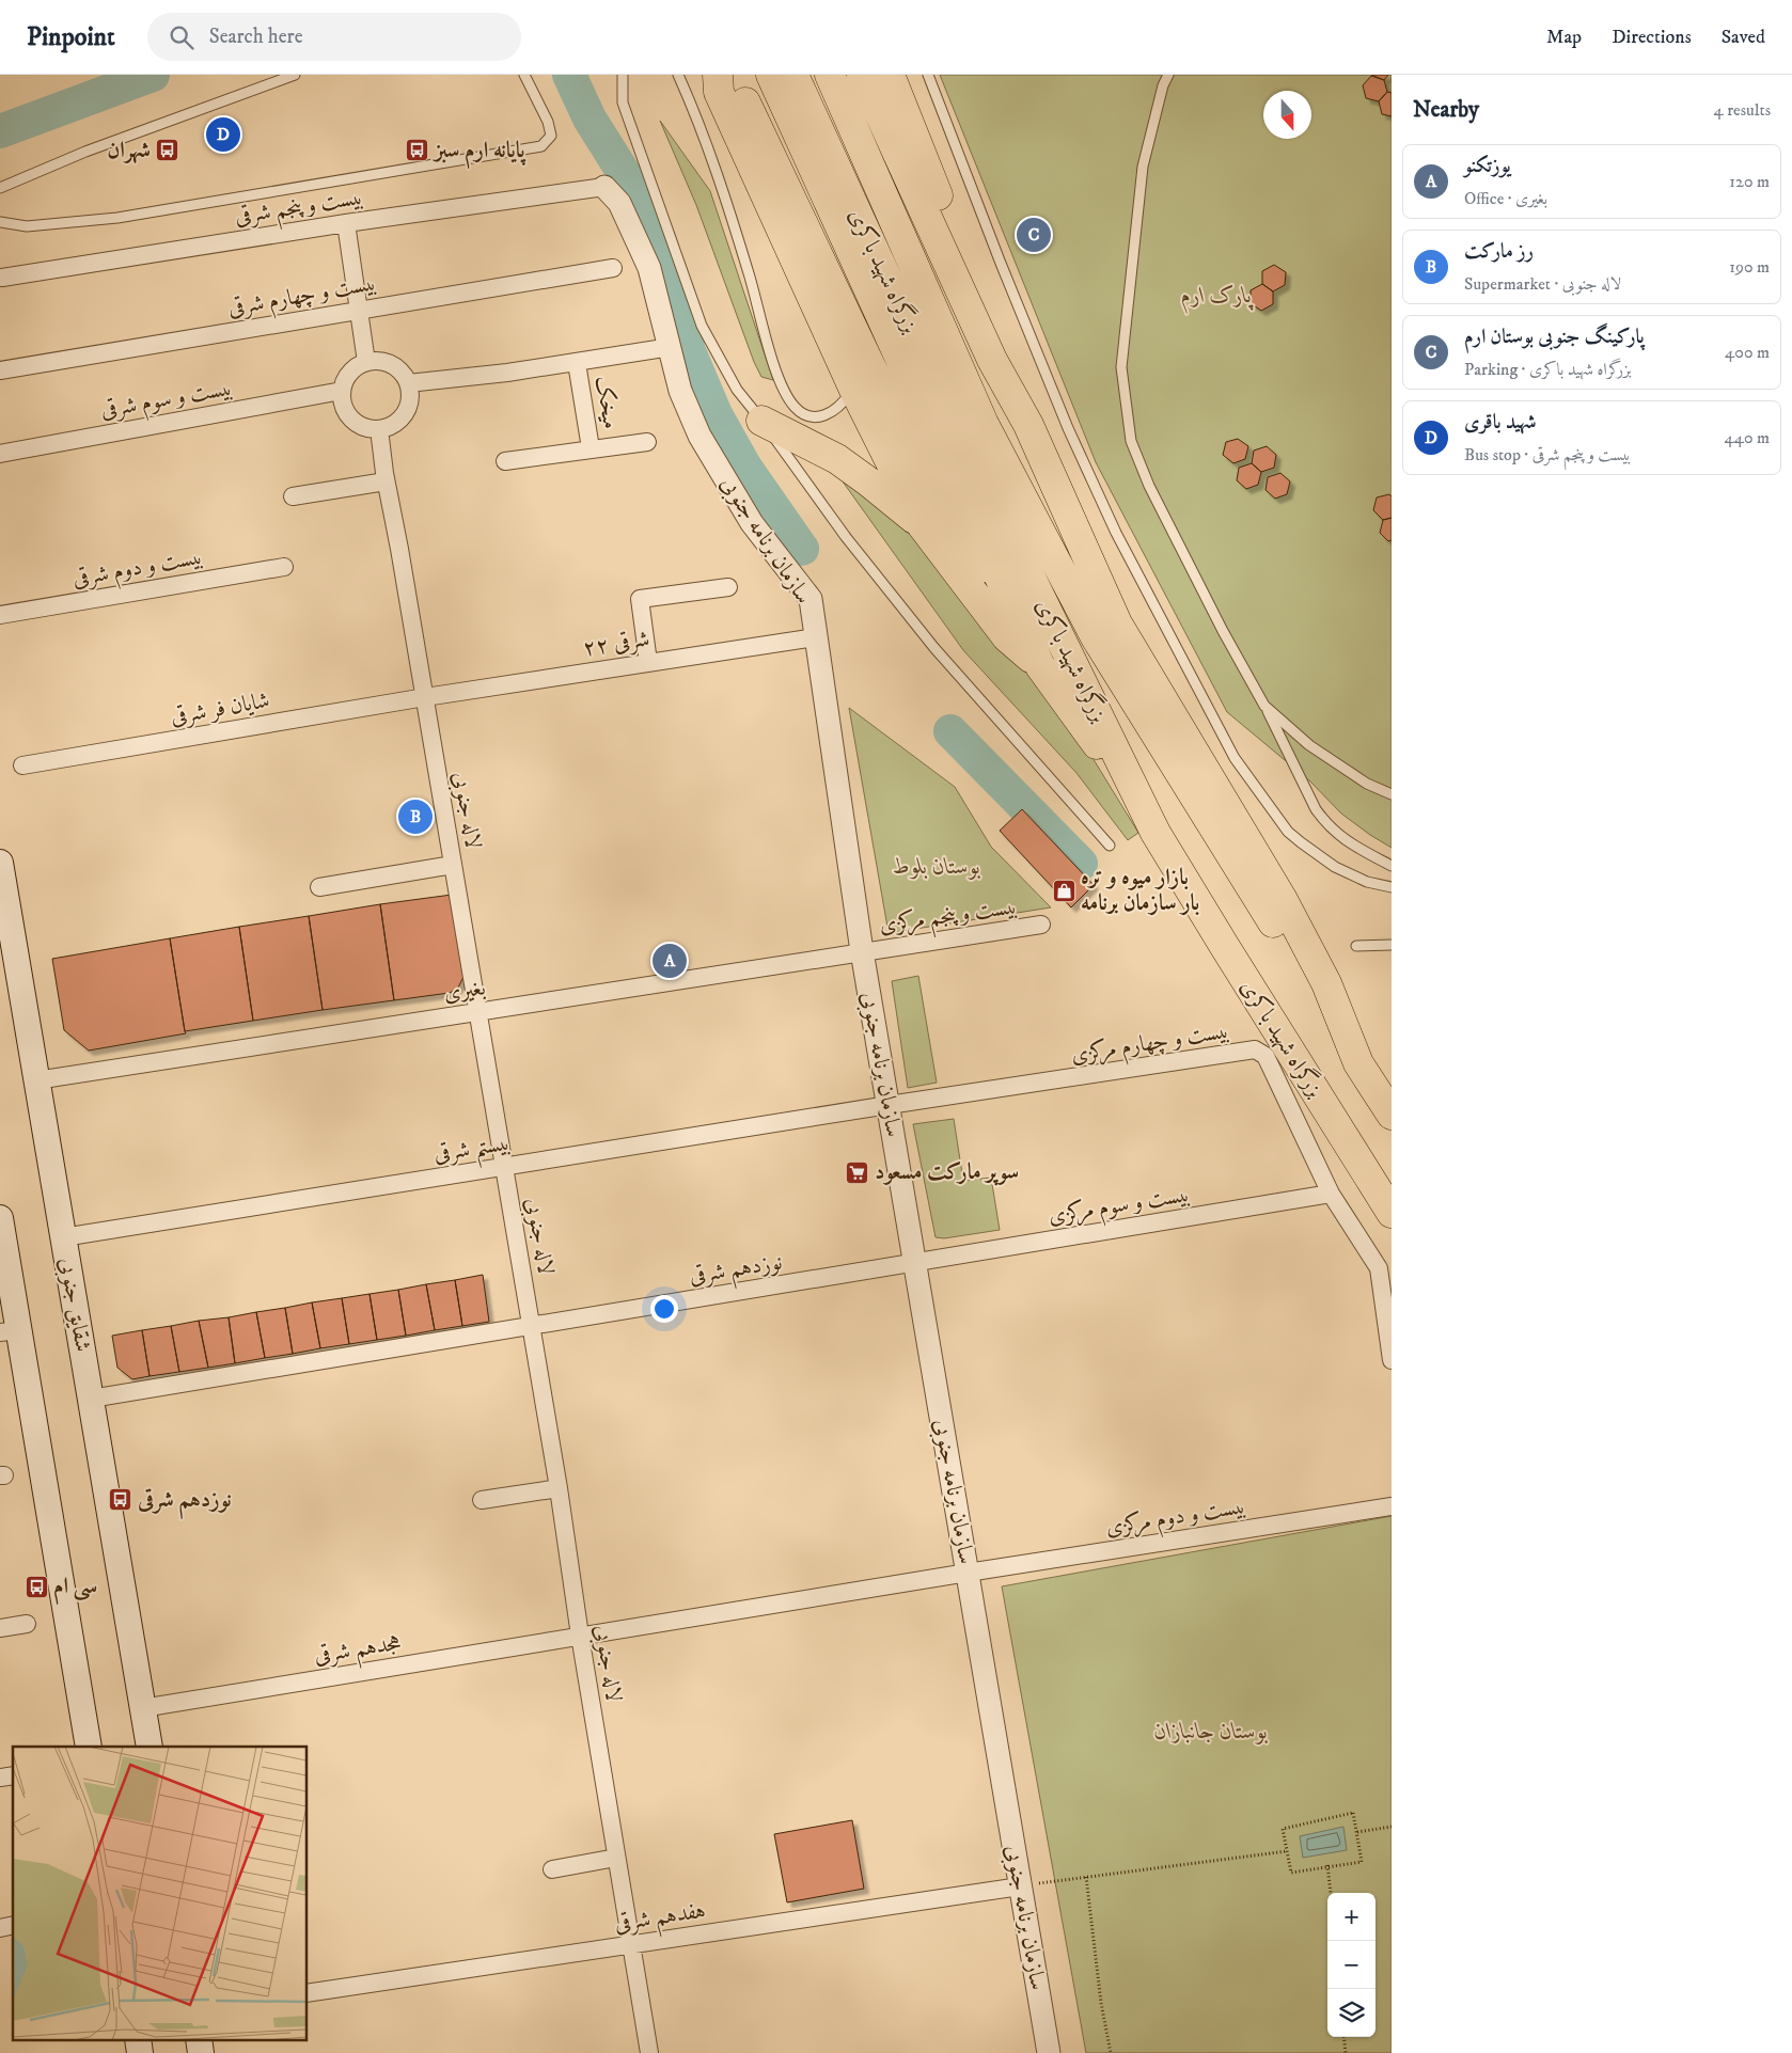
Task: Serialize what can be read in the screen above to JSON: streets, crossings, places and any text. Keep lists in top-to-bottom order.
{
  "streets": {
    "highway": ["بزرگراه شهید باکری"],
    "main road": ["شقایق جنوبی"],
    "street": [
      "بیست و پنجم شرقی",
      "بیست و چهارم شرقی",
      "بیست و سوم شرقی",
      "میخک",
      "سازمان برنامه جنوبی",
      "بیست و دوم شرقی",
      "۲۲ شرقی",
      "شایان فر شرقی",
      "لاله جنوبی",
      "بیست و پنجم مرکزی",
      "بغیری",
      "بیست و چهارم مرکزی",
      "بیستم شرقی",
      "بیست و سوم مرکزی",
      "نوزدهم شرقی",
      "بیست و دوم مرکزی",
      "هجدهم شرقی",
      "هفدهم شرقی"
    ]
  },
  "crossings": [
    ["بیست و پنجم شرقی", "سازمان برنامه جنوبی"],
    ["بیست و سوم شرقی", "لاله جنوبی"],
    ["سازمان برنامه جنوبی", "۲۲ شرقی"],
    ["سازمان برنامه جنوبی", "بیست و پنجم مرکزی"],
    ["سازمان برنامه جنوبی", "بغیری"],
    ["سازمان برنامه جنوبی", "بیست و چهارم مرکزی"],
    ["سازمان برنامه جنوبی", "بیستم شرقی"],
    ["سازمان برنامه جنوبی", "بیست و سوم مرکزی"],
    ["سازمان برنامه جنوبی", "نوزدهم شرقی"],
    ["سازمان برنامه جنوبی", "بیست و دوم مرکزی"],
    ["سازمان برنامه جنوبی", "هفدهم شرقی"],
    ["۲۲ شرقی", "شایان فر شرقی"],
    ["۲۲ شرقی", "لاله جنوبی"],
    ["شایان فر شرقی", "لاله جنوبی"],
    ["لاله جنوبی", "بغیری"],
    ["لاله جنوبی", "بیستم شرقی"],
    ["لاله جنوبی", "نوزدهم شرقی"],
    ["لاله جنوبی", "بیست و دوم مرکزی"],
    ["لاله جنوبی", "هجدهم شرقی"],
    ["لاله جنوبی", "هفدهم شرقی"],
    ["بیست و پنجم مرکزی", "بغیری"],
    ["بغیری", "شقایق جنوبی"],
    ["بیست و چهارم مرکزی", "بیستم شرقی"],
    ["بیست و چهارم مرکزی", "بیست و سوم مرکزی"],
    ["بیستم شرقی", "شقایق جنوبی"],
    ["بیست و سوم مرکزی", "نوزدهم شرقی"],
    ["نوزدهم شرقی", "شقایق جنوبی"],
    ["شقایق جنوبی", "هجدهم شرقی"],
    ["بیست و دوم مرکزی", "هجدهم شرقی"]
  ],
  "parks": ["پارک ارم", "بوستان بلوط", "بوستان جانبازان"],
  "places": {
    "bus stop": [
      "شهران",
      "پایانه ارم سبز",
      "نوزدهم شرقی",
      "سی ام"
    ],
    "shop": ["بازار میوه و تره بار سازمان برنامه"],
    "supermarket": ["سوپر مارکت مسعود"]
  },
  "north": "bottom",
  "page": {
    "header": "Pinpoint",
    "search": "Search here",
    "nav": ["Map", "Directions", "Saved"],
    "heading": ["Nearby", "4 results"],
    "pins": [
      "D",
      "C",
      "B",
      "A"
    ],
    "list": [
      {
        "mark": "A",
        "name": "یوزتکنو",
        "note": "Office · بغیری",
        "value": "120 m"
      },
      {
        "mark": "B",
        "name": "رز مارکت",
        "note": "Supermarket · لاله جنوبی",
        "value": "190 m"
      },
      {
        "mark": "C",
        "name": "پارکینگ جنوبی بوستان ارم",
        "note": "Parking · بزرگراه شهید باکری",
        "value": "400 m"
      },
      {
        "mark": "D",
        "name": "شهید باقری",
        "note": "Bus stop · بیست و پنجم شرقی",
        "value": "440 m"
      }
    ],
    "map_buttons": ["+", "−"]
  }
}
